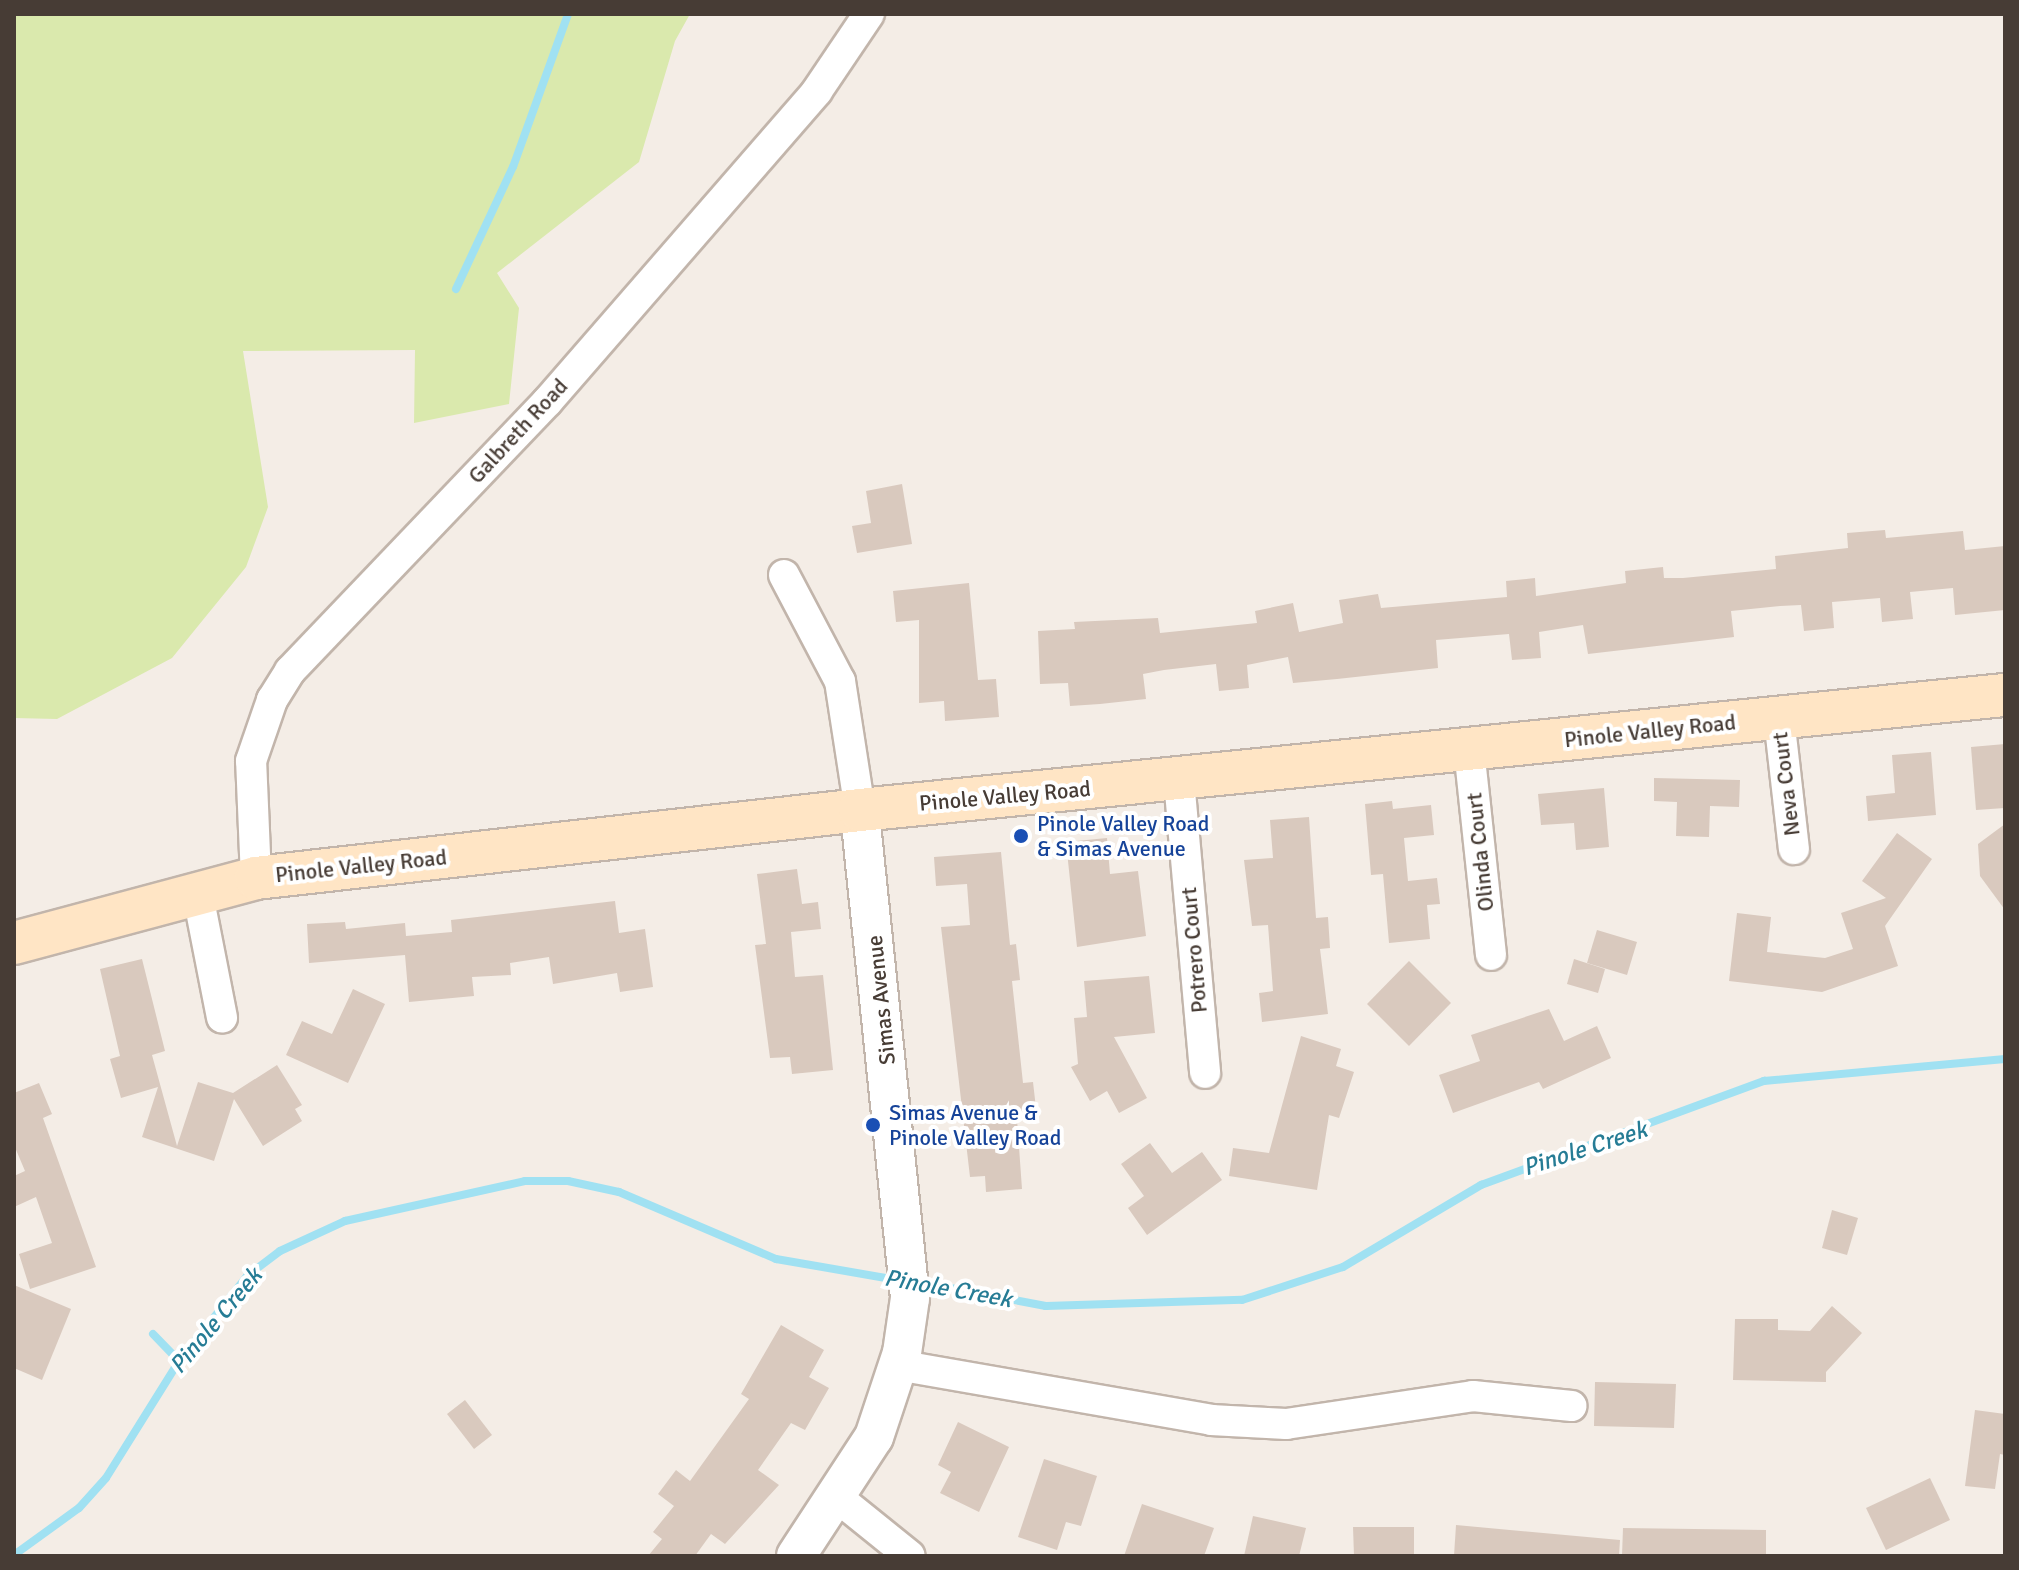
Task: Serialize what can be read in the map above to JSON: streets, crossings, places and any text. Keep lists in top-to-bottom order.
{
  "streets": {
    "main road": ["Pinole Valley Road"],
    "street": [
      "Galbreth Road",
      "Neva Court",
      "Olinda Court",
      "Potrero Court",
      "Simas Avenue"
    ]
  },
  "crossings": [
    ["Galbreth Road", "Pinole Valley Road"],
    ["Pinole Valley Road", "Neva Court"],
    ["Pinole Valley Road", "Olinda Court"],
    ["Pinole Valley Road", "Potrero Court"],
    ["Pinole Valley Road", "Simas Avenue"]
  ],
  "water": ["Pinole Creek"],
  "places": ["Pinole Valley Road & Simas Avenue", "Simas Avenue & Pinole Valley Road"]
}
